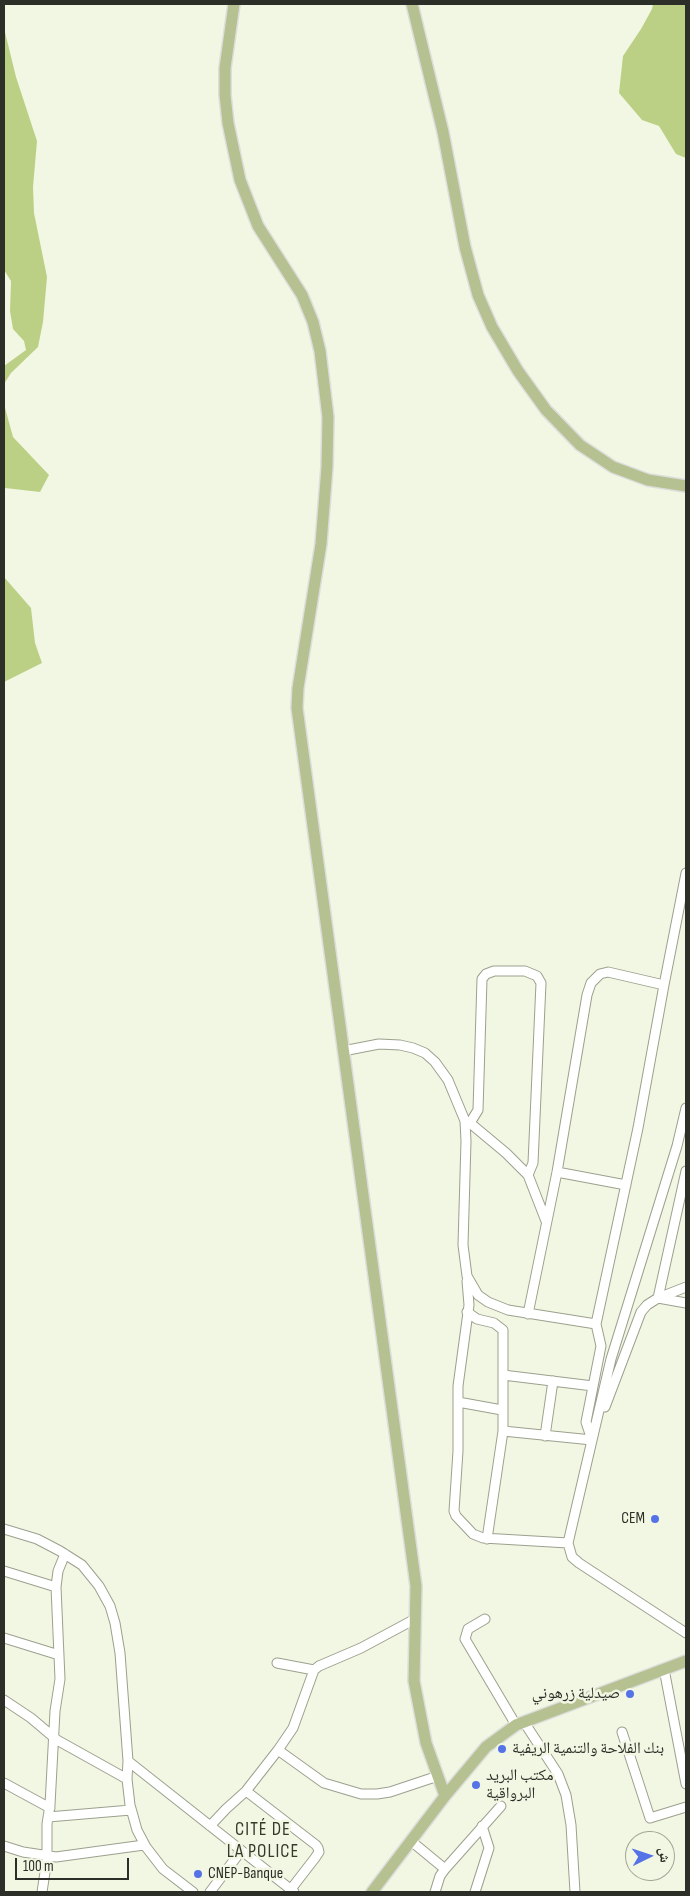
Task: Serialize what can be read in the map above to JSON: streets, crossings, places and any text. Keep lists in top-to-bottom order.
{
  "districts": ["CITÉ DE LA POLICE"],
  "places": [
    "CEM",
    "صيدلية زرهوني",
    "بنك الفلاحة والتنمية الريفية",
    "مكتب البريد البرواقية",
    "CNEP-Banque"
  ],
  "scale_bar": "100 m",
  "north": "right"
}
